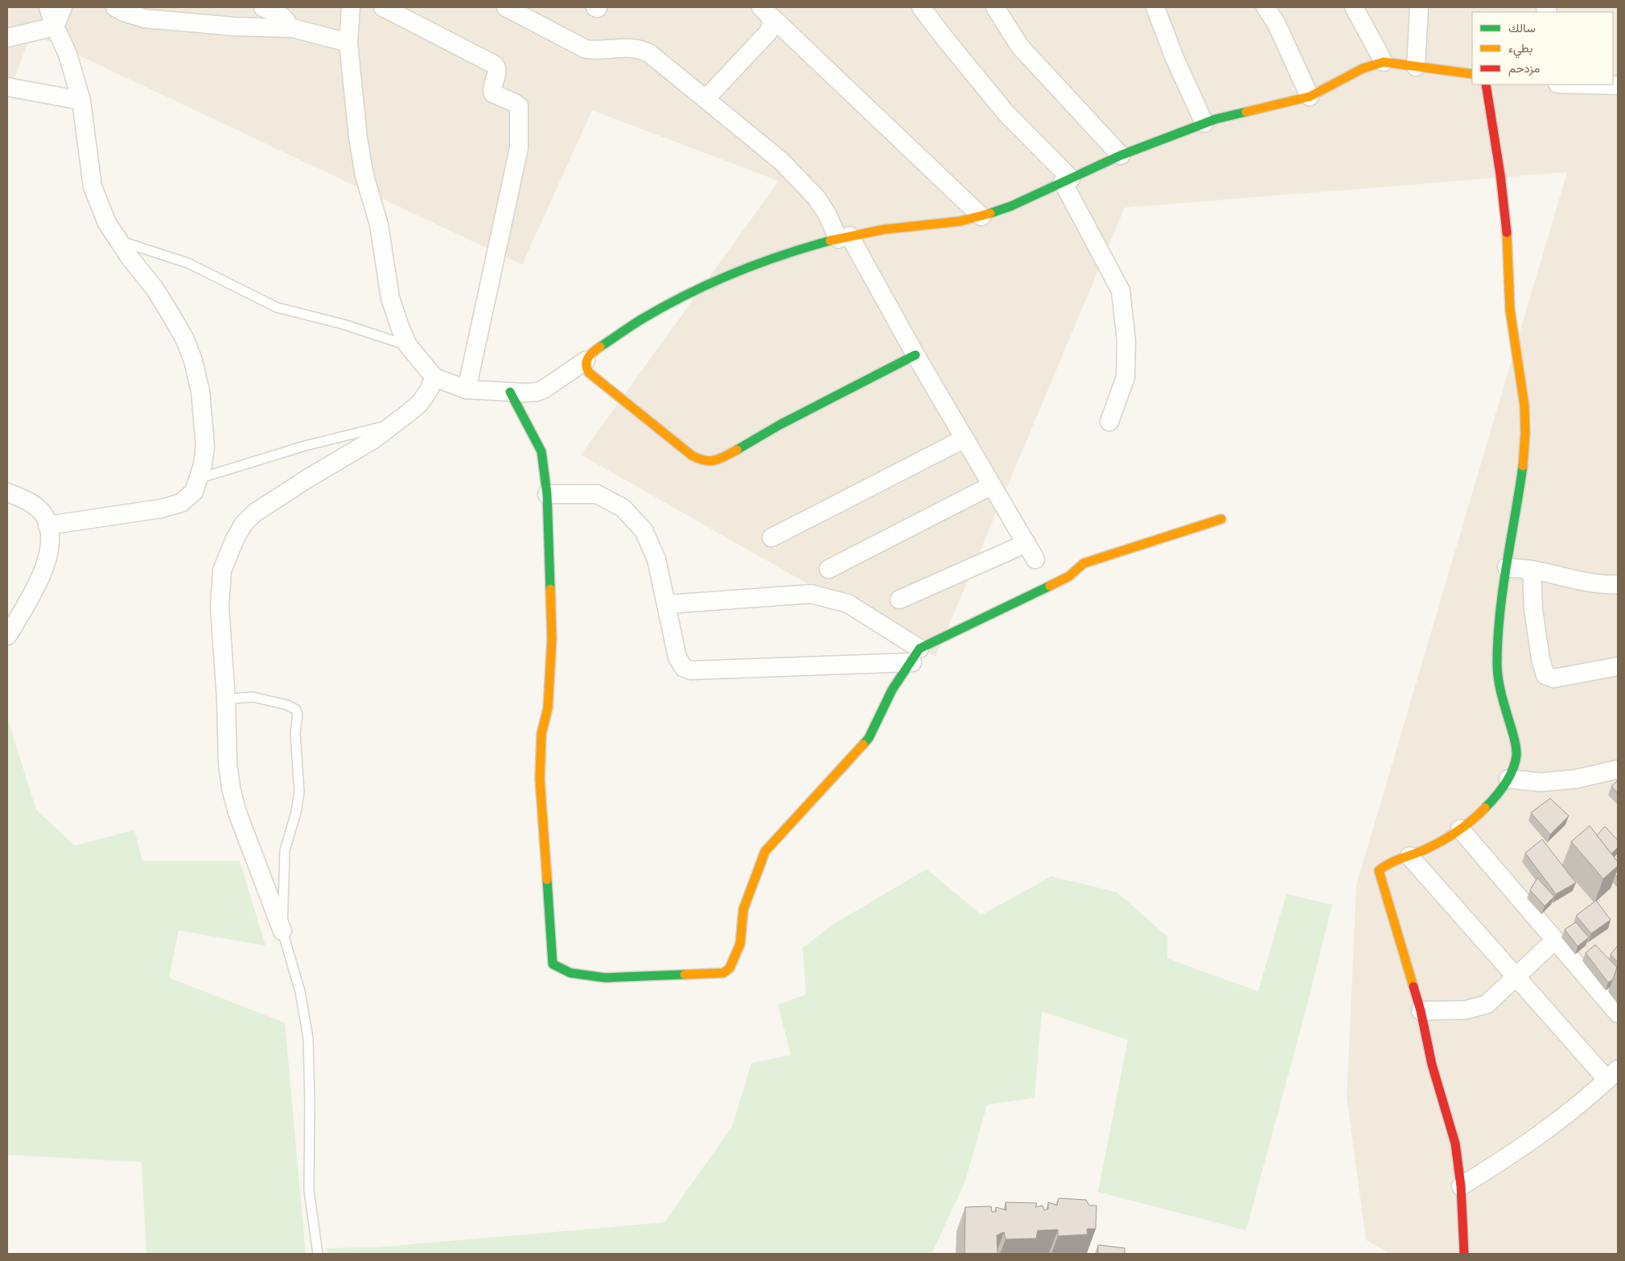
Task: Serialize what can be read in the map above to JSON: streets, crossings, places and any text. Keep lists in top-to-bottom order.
{
  "legend": ["سالك", "بطيء", "مزدحم"]
}
